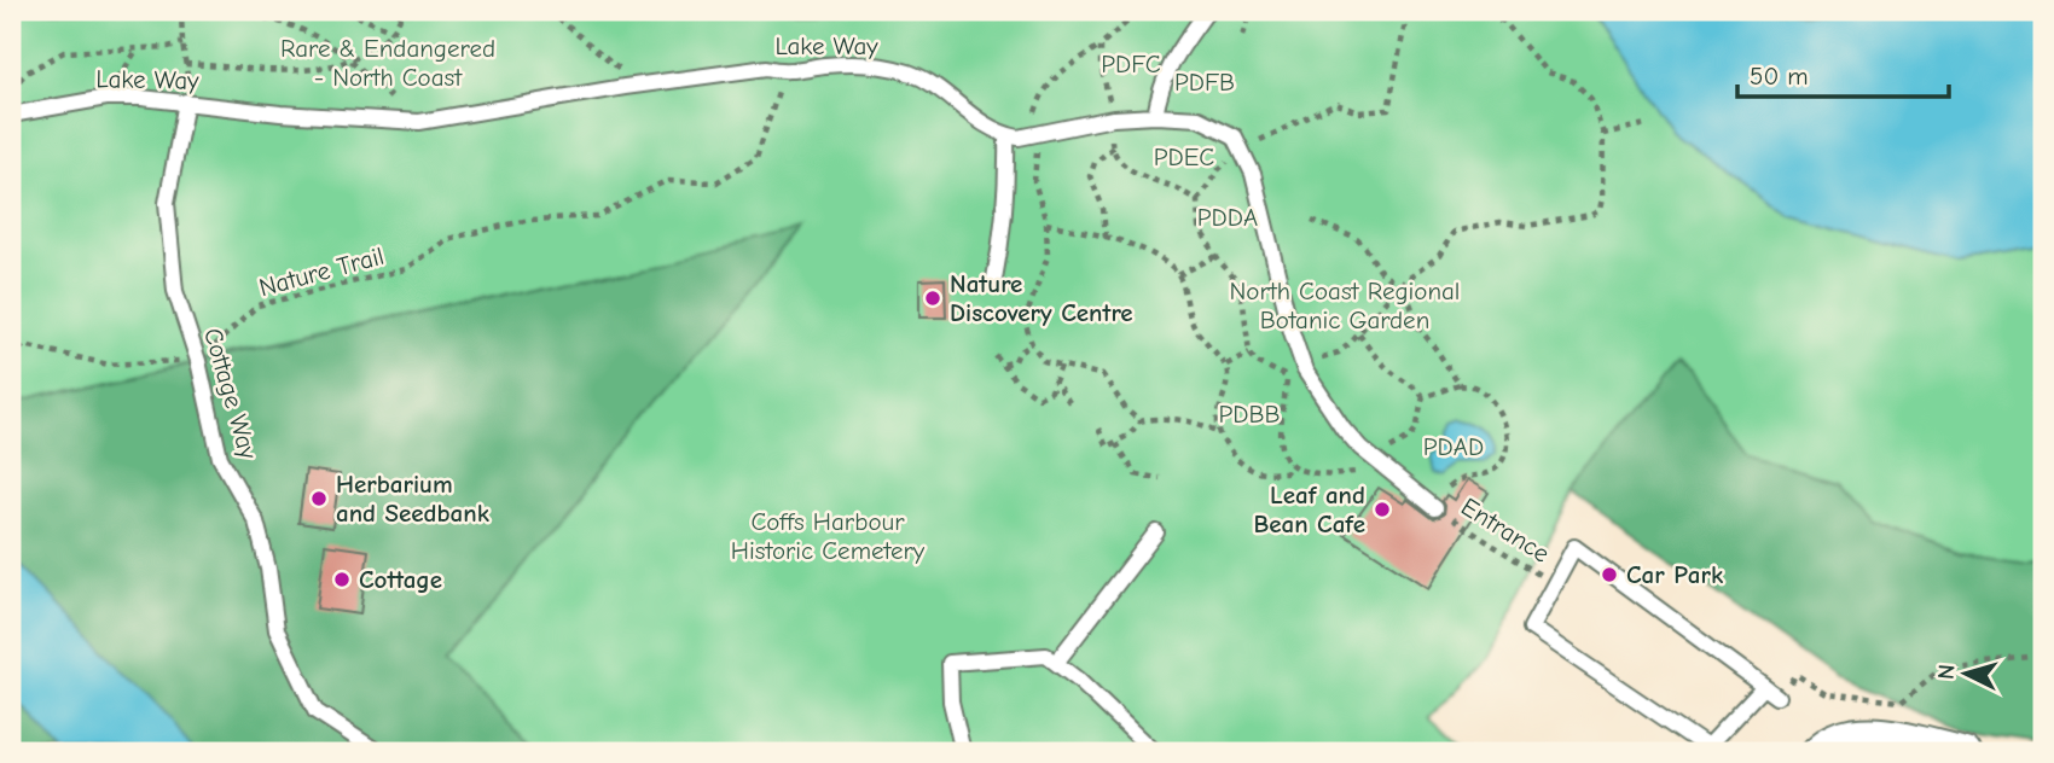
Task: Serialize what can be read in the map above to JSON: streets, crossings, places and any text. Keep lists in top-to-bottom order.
{
  "streets": {
    "lane": ["Lake Way", "Cottage Way"],
    "path": ["Nature Trail", "Entrance"]
  },
  "crossings": [
    ["Lake Way", "Nature Trail"],
    ["Lake Way", "Cottage Way"],
    ["Lake Way", "Entrance"],
    ["Nature Trail", "Cottage Way"]
  ],
  "parks": [
    "Rare & Endangered - North Coast",
    "PDFC",
    "PDFB",
    "PDEC",
    "PDDA",
    "North Coast Regional Botanic Garden",
    "PDBB",
    "PDAD",
    "Coffs Harbour Historic Cemetery"
  ],
  "places": [
    "Nature Discovery Centre",
    "Herbarium and Seedbank",
    "Leaf and Bean Cafe",
    "Car Park",
    "Cottage"
  ],
  "scale_bar": "50 m",
  "north": "left"
}
